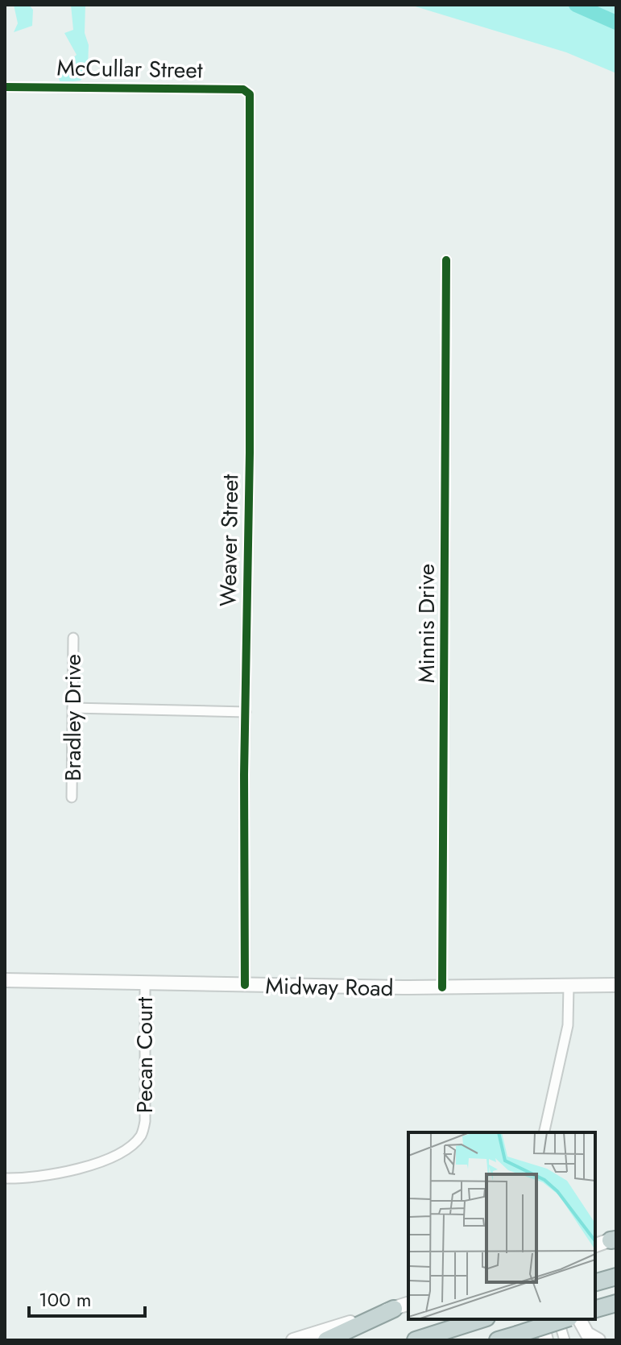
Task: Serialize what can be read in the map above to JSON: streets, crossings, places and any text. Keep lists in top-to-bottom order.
{
  "streets": {
    "main road": ["Midway Road"],
    "street": [
      "McCullar Street",
      "Weaver Street",
      "Minnis Drive",
      "Bradley Drive",
      "Pecan Court"
    ]
  },
  "crossings": [
    ["McCullar Street", "Weaver Street"],
    ["Weaver Street", "Midway Road"],
    ["Minnis Drive", "Midway Road"],
    ["Midway Road", "Pecan Court"]
  ],
  "scale_bar": "100 m"
}
